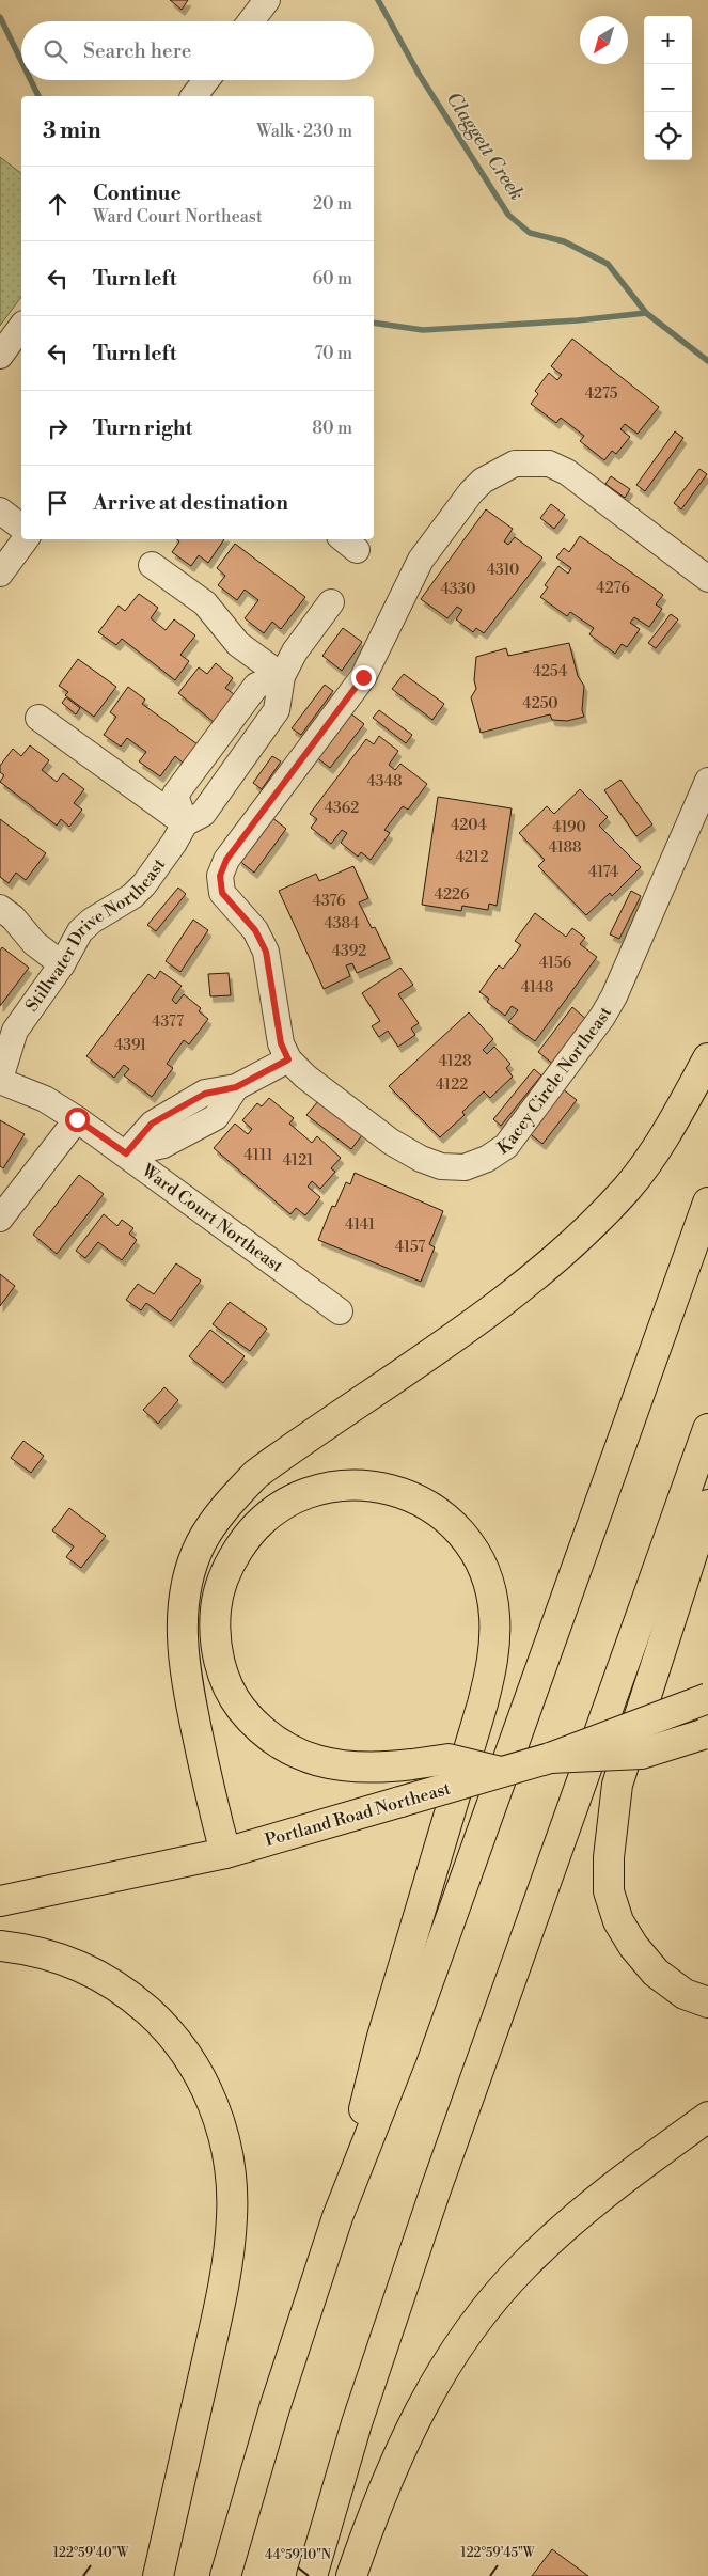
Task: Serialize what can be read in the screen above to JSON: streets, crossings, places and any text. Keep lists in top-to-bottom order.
{
  "streets": {
    "main road": ["Portland Road Northeast"],
    "street": ["Stillwater Drive Northeast", "Kacey Circle Northeast", "Ward Court Northeast"]
  },
  "crossings": [
    ["Stillwater Drive Northeast", "Ward Court Northeast"]
  ],
  "water": ["Claggett Creek"],
  "house_numbers": [
    "4275",
    "4310",
    "4276",
    "4330",
    "4254",
    "4250",
    "4348",
    "4362",
    "4204",
    "4190",
    "4188",
    "4212",
    "4174",
    "4226",
    "4376",
    "4384",
    "4392",
    "4156",
    "4148",
    "4377",
    "4391",
    "4128",
    "4122",
    "4111",
    "4121",
    "4141",
    "4157"
  ],
  "north": "bottom left",
  "page": {
    "map_buttons": ["+", "−"],
    "search": "Search here",
    "heading": ["3 min", "Walk · 230 m"],
    "list": [
      ["Continue", "Ward Court Northeast", "20 m"],
      ["Turn left", "60 m"],
      ["Turn left", "70 m"],
      ["Turn right", "80 m"],
      "Arrive at destination"
    ]
  },
  "coordinates": ["122°59'40\"W", "122°59'45\"W", "44°59'10\"N"]
}
